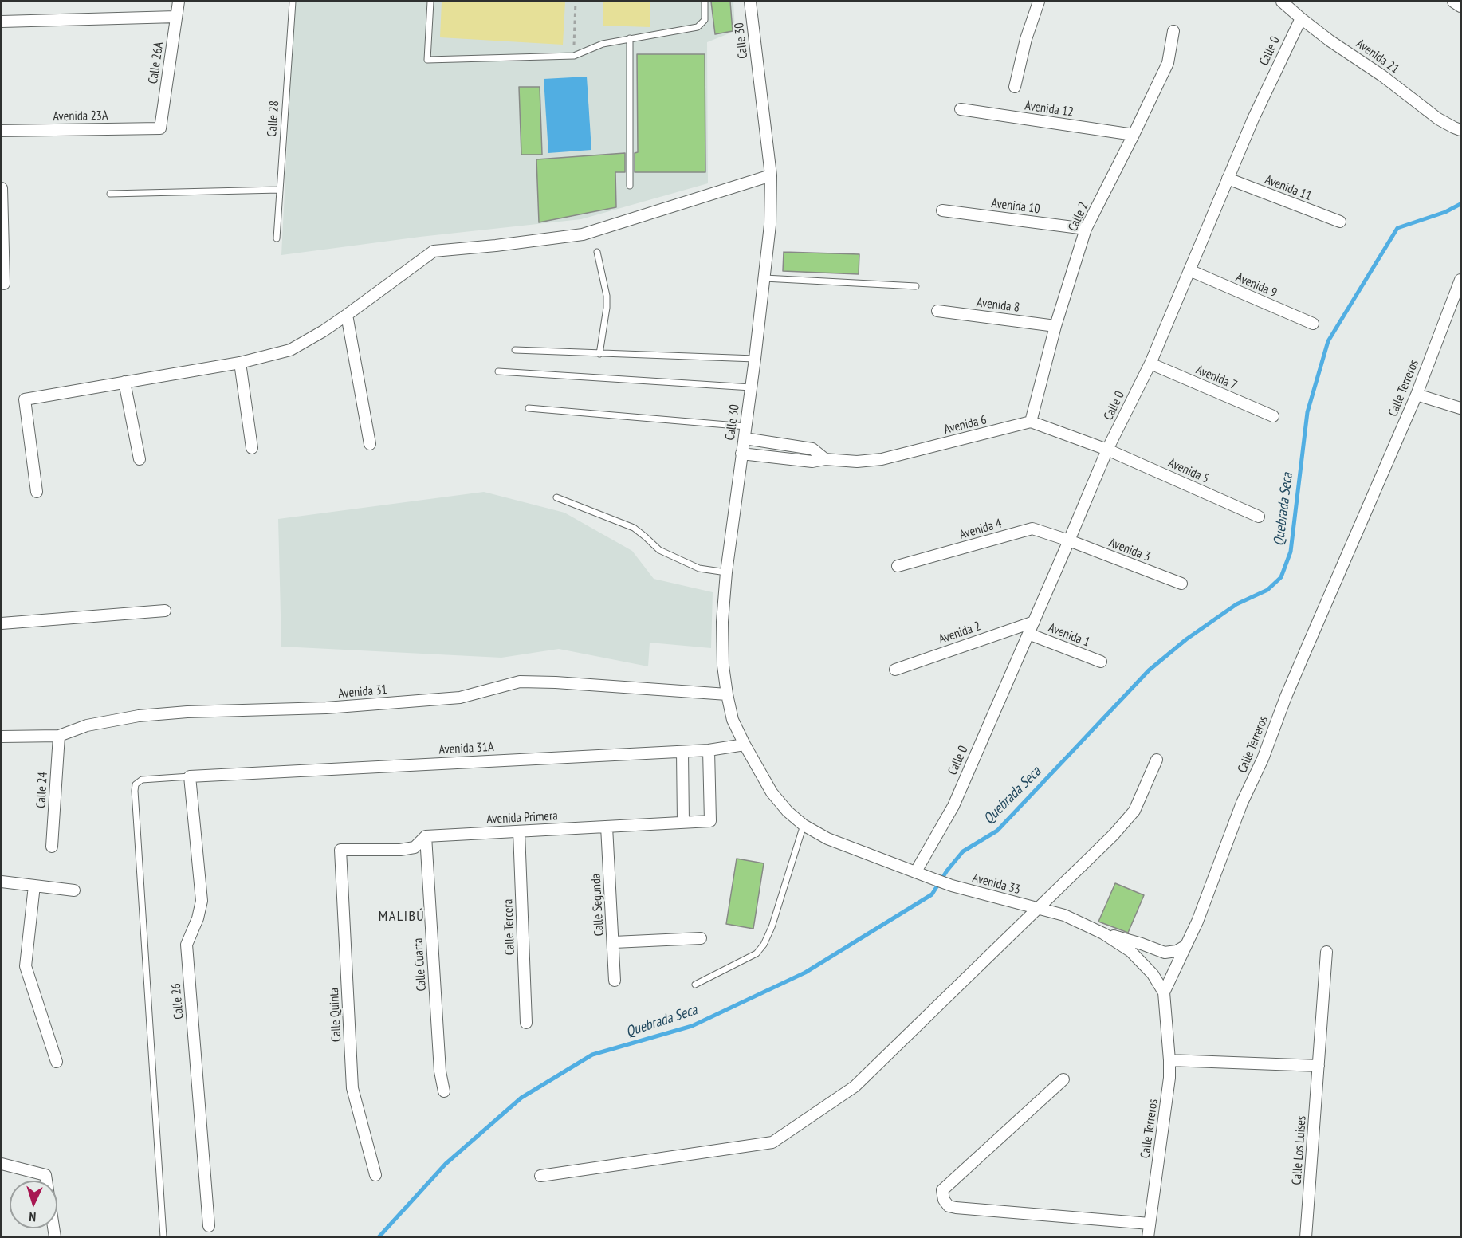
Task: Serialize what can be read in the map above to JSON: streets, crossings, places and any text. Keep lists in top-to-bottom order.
{
  "streets": {
    "street": [
      "Calle 30",
      "Calle 0",
      "Avenida 21",
      "Calle 26A",
      "Avenida 12",
      "Avenida 23A",
      "Avenida 11",
      "Avenida 10",
      "Calle 2",
      "Avenida 9",
      "Avenida 8",
      "Avenida 7",
      "Calle Terreros",
      "Avenida 6",
      "Avenida 5",
      "Avenida 4",
      "Avenida 3",
      "Avenida 2",
      "Avenida 1",
      "Avenida 31",
      "Avenida 31A",
      "Calle 24",
      "Avenida Primera",
      "Avenida 33",
      "Calle Segunda",
      "Calle Tercera",
      "Calle Cuarta",
      "Calle 26",
      "Calle Quinta",
      "Calle Los Luises"
    ],
    "lane": ["Calle 28"]
  },
  "crossings": [
    ["Calle 30", "Avenida 6"],
    ["Calle 30", "Avenida 31"],
    ["Calle 30", "Avenida 31A"],
    ["Calle 30", "Avenida 33"],
    ["Calle 0", "Avenida 21"],
    ["Calle 0", "Avenida 11"],
    ["Calle 0", "Avenida 9"],
    ["Calle 0", "Avenida 7"],
    ["Calle 0", "Avenida 5"],
    ["Calle 0", "Avenida 4"],
    ["Calle 0", "Avenida 3"],
    ["Calle 0", "Avenida 2"],
    ["Calle 0", "Avenida 1"],
    ["Calle 0", "Avenida 33"],
    ["Calle 26A", "Avenida 23A"],
    ["Avenida 12", "Calle 2"],
    ["Avenida 10", "Calle 2"],
    ["Calle 2", "Avenida 8"],
    ["Calle 2", "Avenida 6"],
    ["Calle Terreros", "Avenida 33"],
    ["Avenida 4", "Avenida 3"],
    ["Avenida 31", "Calle 24"],
    ["Avenida 31A", "Avenida Primera"],
    ["Avenida 31A", "Calle 26"],
    ["Avenida Primera", "Calle Segunda"],
    ["Avenida Primera", "Calle Tercera"],
    ["Avenida Primera", "Calle Cuarta"],
    ["Avenida Primera", "Calle Quinta"],
    ["Calle Cuarta", "Calle Quinta"]
  ],
  "districts": ["MALIBÚ"],
  "water": ["Quebrada Seca"],
  "north": "bottom"
}
